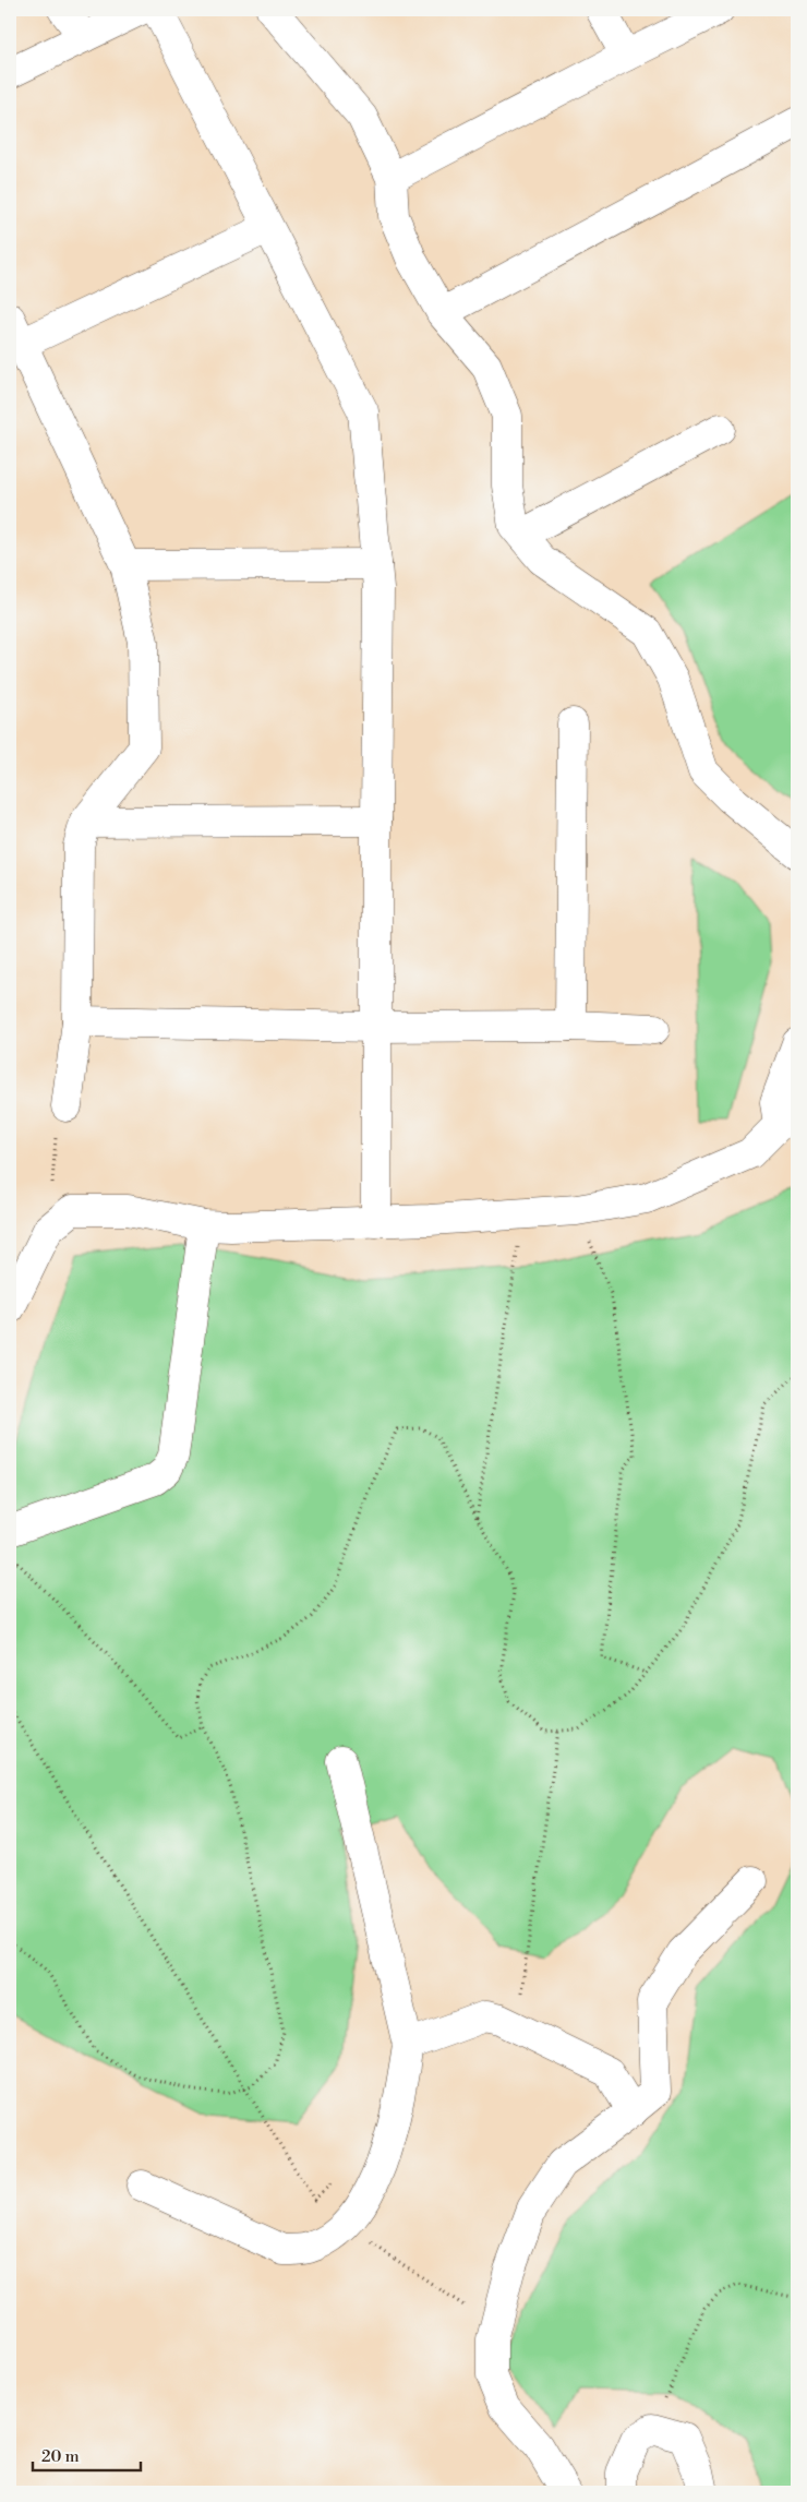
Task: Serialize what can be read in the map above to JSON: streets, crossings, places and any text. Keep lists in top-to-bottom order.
{
  "scale_bar": "20 m"
}
